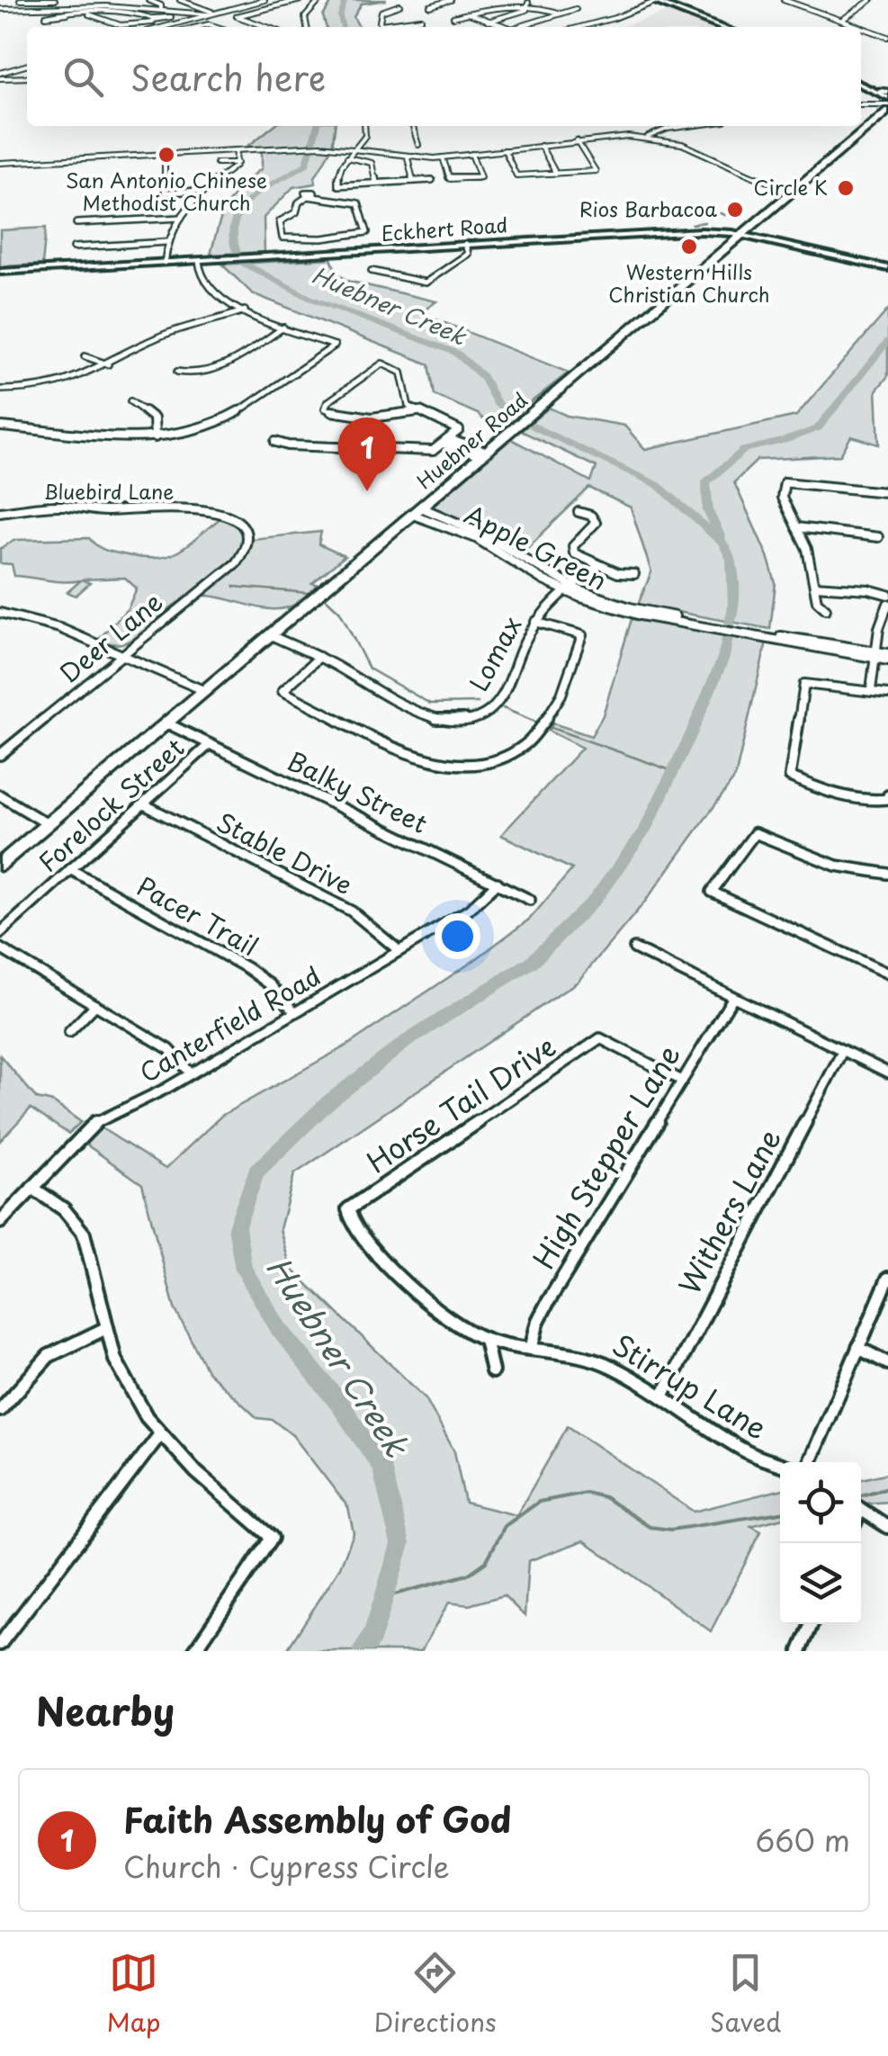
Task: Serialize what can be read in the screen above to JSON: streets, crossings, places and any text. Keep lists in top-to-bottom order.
{
  "streets": {
    "main road": ["Eckhert Road", "Huebner Road"],
    "street": [
      "Bluebird Lane",
      "Apple Green",
      "Deer Lane",
      "Lomax",
      "Balky Street",
      "Forelock Street",
      "Stable Drive",
      "Pacer Trail",
      "Canterfield Road",
      "Horse Tail Drive",
      "High Stepper Lane",
      "Withers Lane",
      "Stirrup Lane"
    ]
  },
  "crossings": [
    ["Eckhert Road", "Huebner Road"],
    ["Huebner Road", "Apple Green"],
    ["Huebner Road", "Lomax"],
    ["Huebner Road", "Balky Street"],
    ["Bluebird Lane", "Deer Lane"],
    ["Apple Green", "Lomax"],
    ["Balky Street", "Forelock Street"],
    ["Balky Street", "Canterfield Road"],
    ["Forelock Street", "Stable Drive"],
    ["Forelock Street", "Pacer Trail"],
    ["Stable Drive", "Canterfield Road"],
    ["Pacer Trail", "Canterfield Road"],
    ["Horse Tail Drive", "High Stepper Lane"],
    ["Horse Tail Drive", "Stirrup Lane"],
    ["High Stepper Lane", "Stirrup Lane"],
    ["Withers Lane", "Stirrup Lane"]
  ],
  "water": ["Huebner Creek"],
  "places": [
    "San Antonio Chinese Methodist Church",
    "Circle K",
    "Rios Barbacoa",
    "Western Hills Christian Church"
  ],
  "page": {
    "search": "Search here",
    "pins": "1",
    "heading": "Nearby",
    "list": [
      {
        "mark": "1",
        "name": "Faith Assembly of God",
        "note": "Church · Cypress Circle",
        "value": "660 m"
      }
    ],
    "nav": ["Map", "Directions", "Saved"]
  }
}
